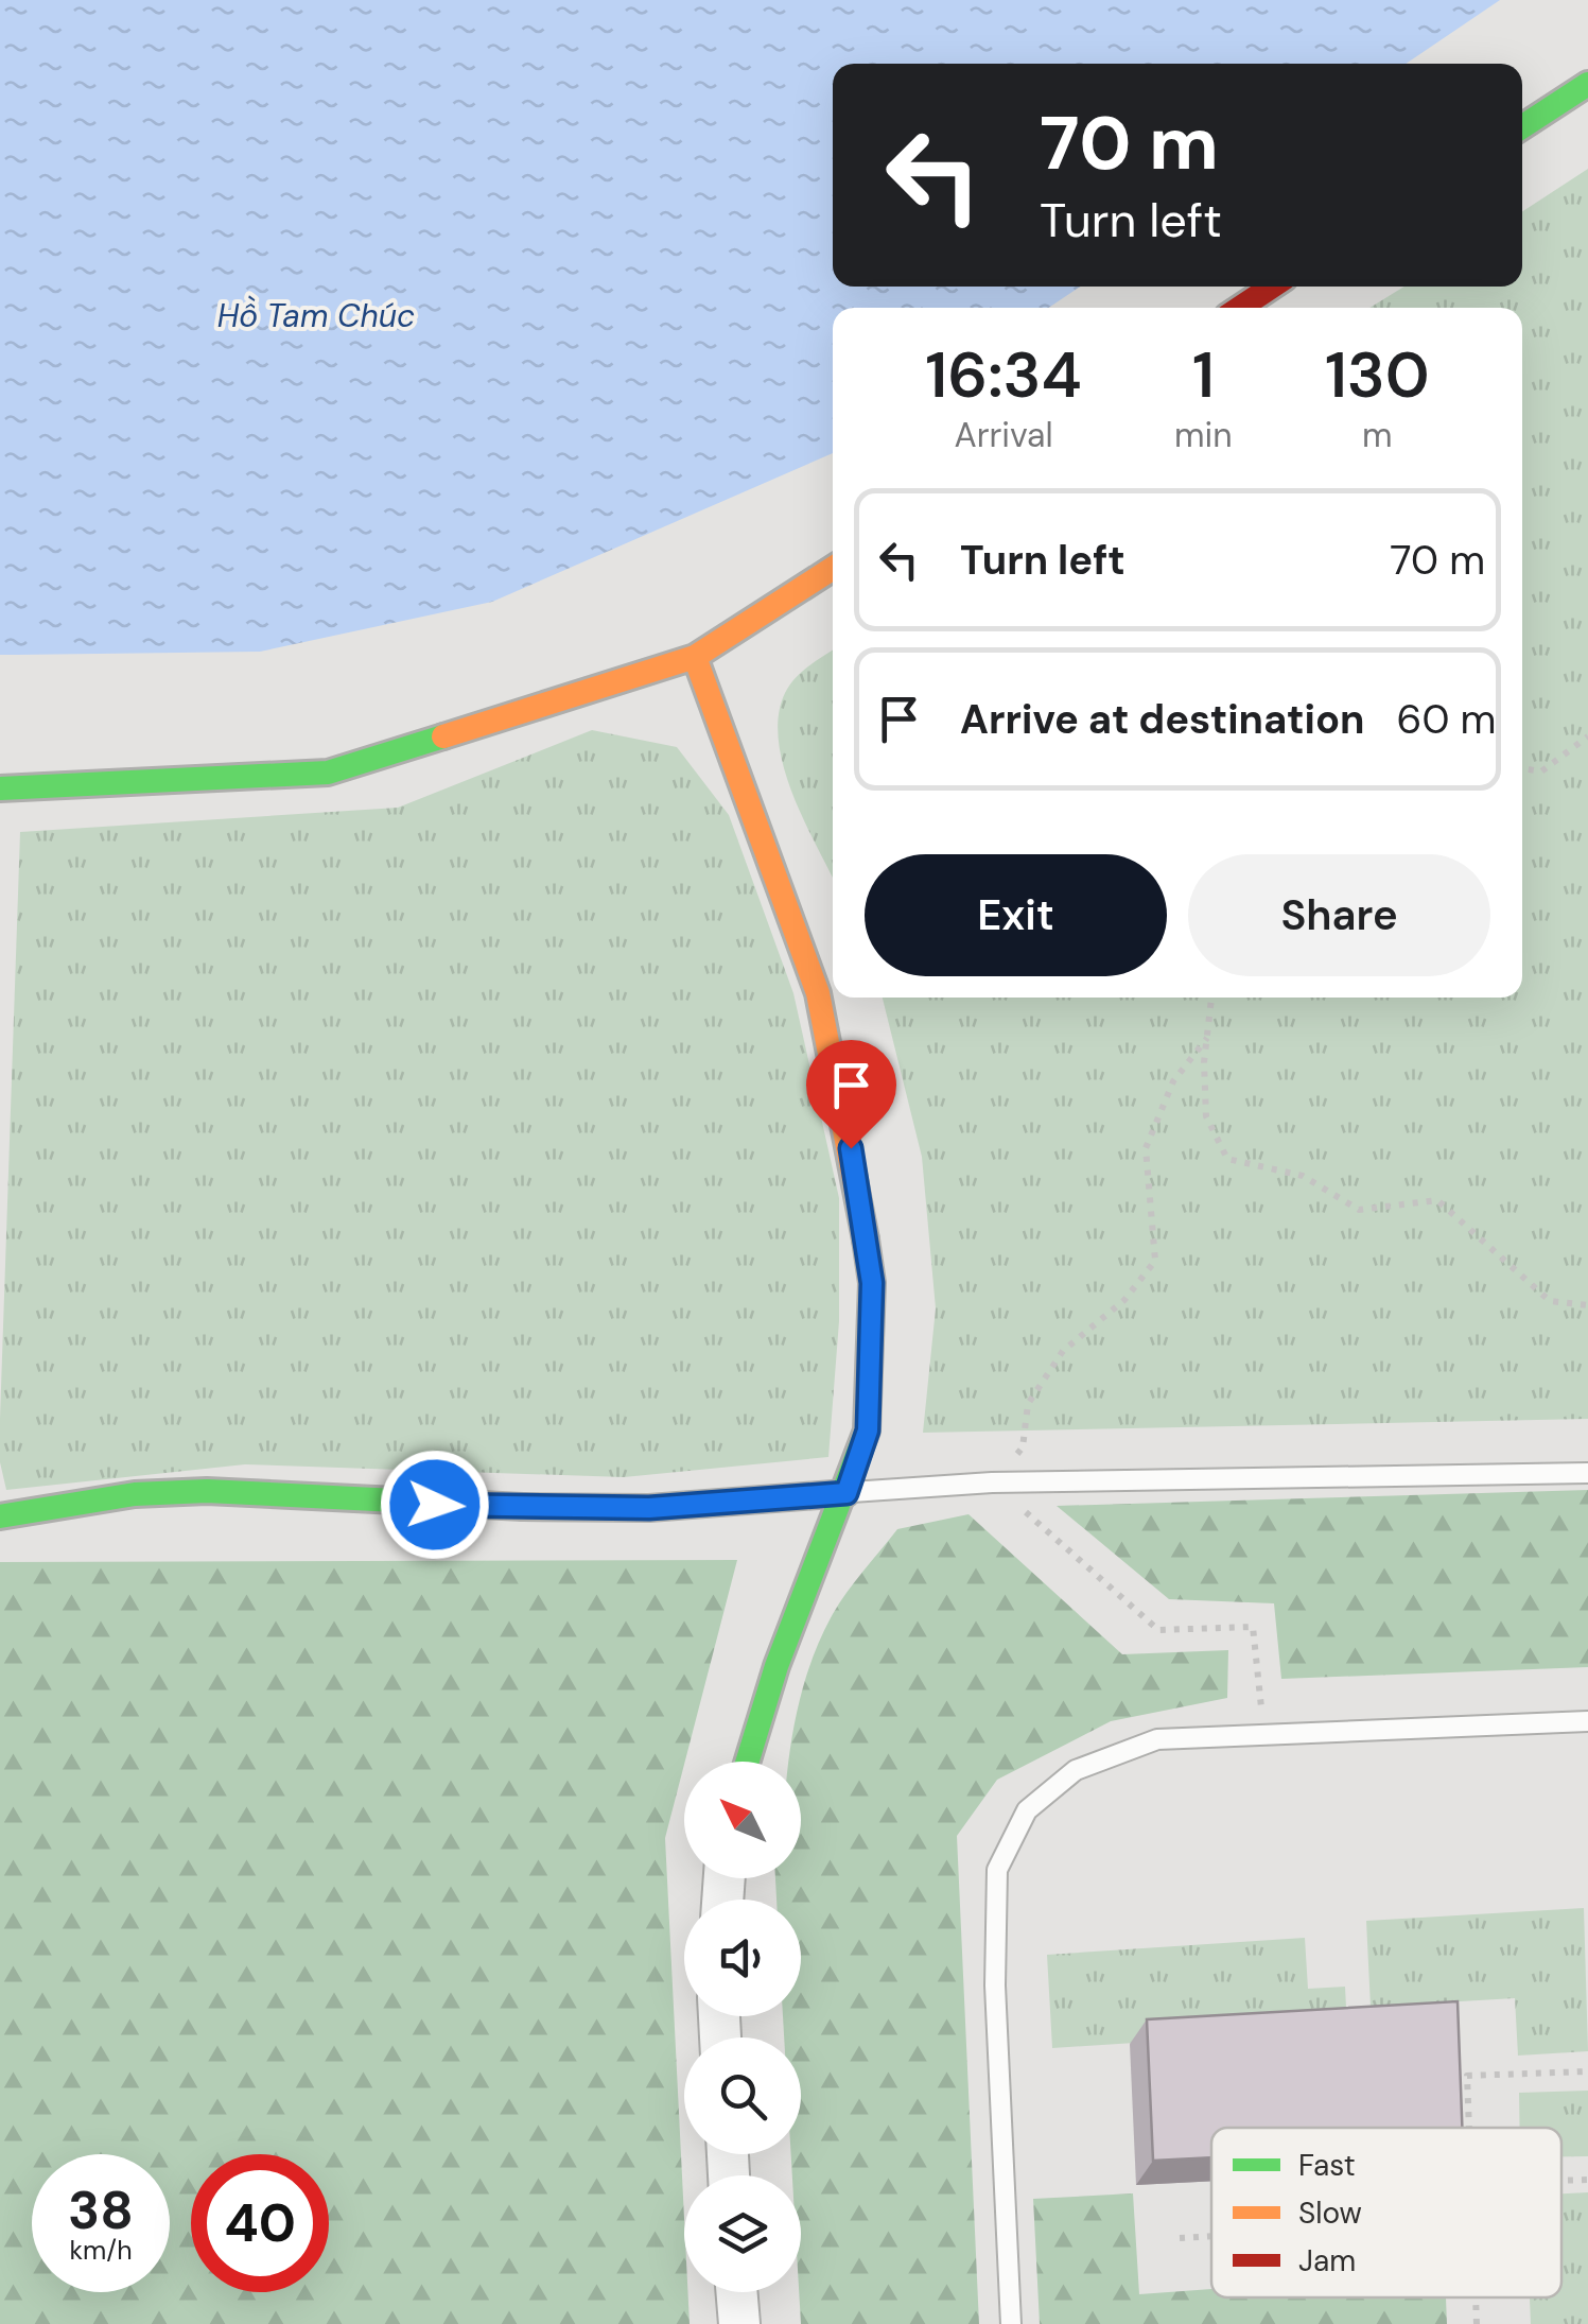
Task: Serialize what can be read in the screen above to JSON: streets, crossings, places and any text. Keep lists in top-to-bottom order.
{
  "water": ["Hồ Tam Chúc"],
  "legend": ["Fast", "Slow", "Jam"],
  "north": "top left",
  "page": {
    "turn": ["70 m", "Turn left"],
    "eta": [
      "16:34",
      "Arrival",
      "1",
      "min",
      "130",
      "m"
    ],
    "list": [
      {
        "name": "Turn left",
        "value": "70 m"
      },
      {
        "name": "Arrive at destination",
        "value": "60 m"
      }
    ],
    "buttons": ["Exit", "Share"],
    "speed": "38 km/h",
    "limit": "40"
  }
}
